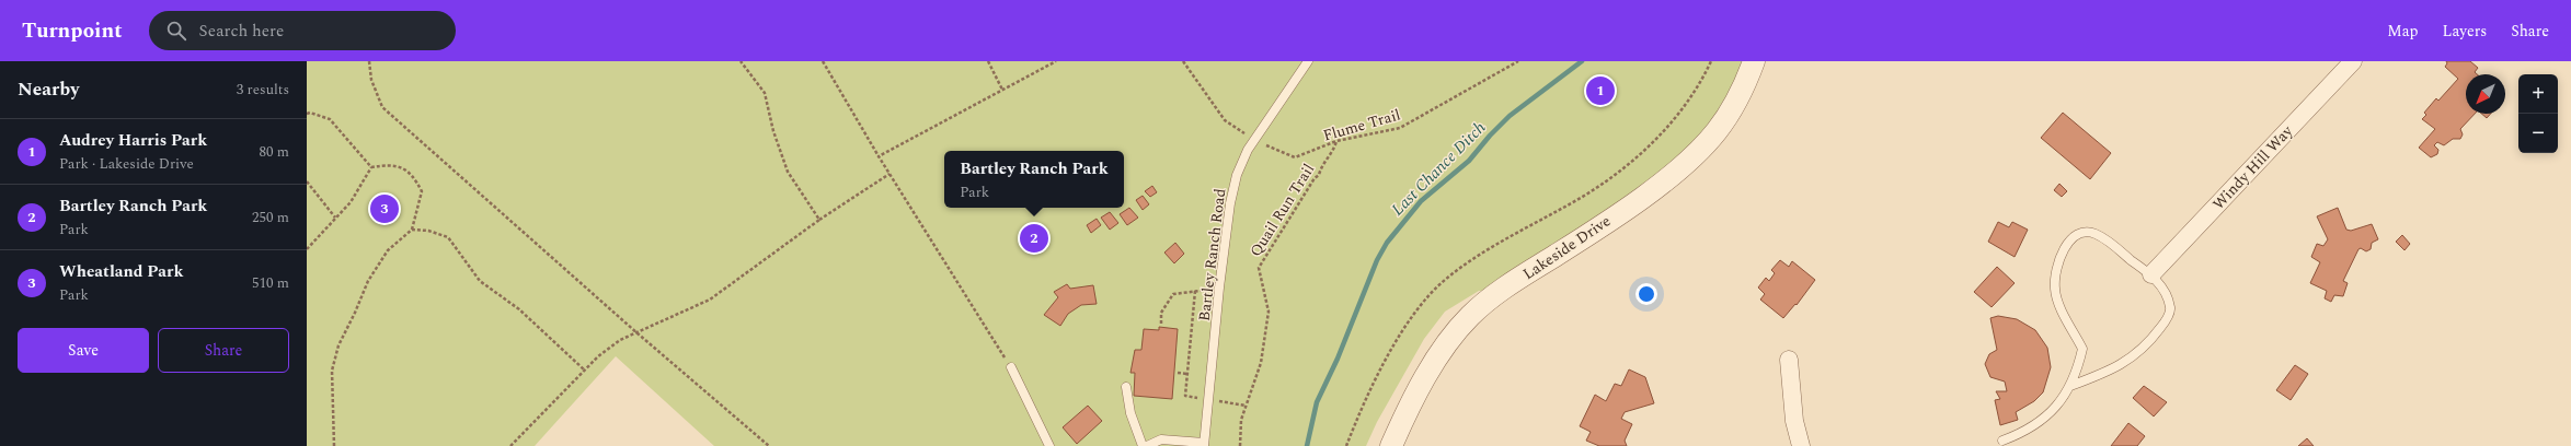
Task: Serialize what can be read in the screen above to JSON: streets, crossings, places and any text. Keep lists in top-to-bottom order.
{
  "streets": {
    "street": ["Windy Hill Way", "Lakeside Drive"],
    "lane": ["Bartley Ranch Road"],
    "path": ["Flume Trail", "Quail Run Trail"]
  },
  "crossings": [
    ["Flume Trail", "Quail Run Trail"],
    ["Flume Trail", "Bartley Ranch Road"]
  ],
  "water": ["Last Chance Ditch"],
  "north": "bottom left",
  "page": {
    "header": "Turnpoint",
    "search": "Search here",
    "nav": ["Map", "Layers", "Share"],
    "heading": ["Nearby", "3 results"],
    "map_buttons": ["+", "−"],
    "pins": ["1", "3", "2"],
    "list": [
      {
        "mark": "1",
        "name": "Audrey Harris Park",
        "note": "Park · Lakeside Drive",
        "value": "80 m"
      },
      {
        "mark": "2",
        "name": "Bartley Ranch Park",
        "note": "Park",
        "value": "250 m"
      },
      {
        "mark": "3",
        "name": "Wheatland Park",
        "note": "Park",
        "value": "510 m"
      }
    ],
    "popup": ["Bartley Ranch Park", "Park"],
    "buttons": ["Save", "Share"]
  }
}
